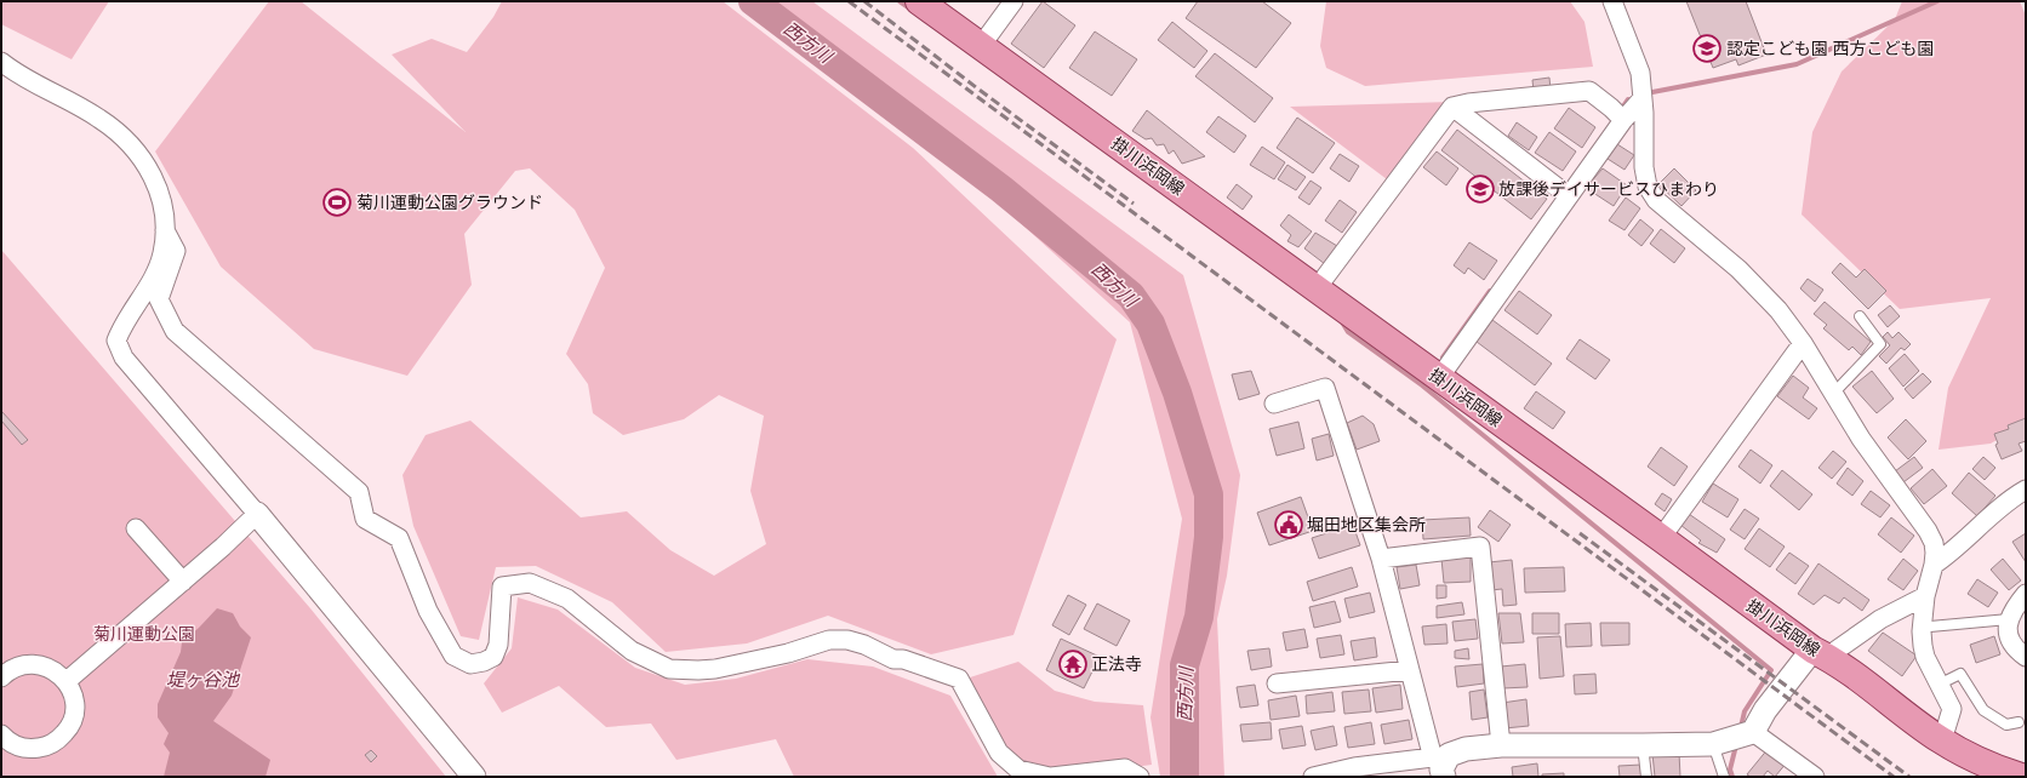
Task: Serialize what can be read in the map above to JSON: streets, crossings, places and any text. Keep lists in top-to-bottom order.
{
  "streets": {
    "main road": ["掛川浜岡線"]
  },
  "water": ["西方川", "堤ヶ谷池"],
  "parks": ["菊川運動公園"],
  "places": {
    "school or university": ["認定こども園 西方こども園", "放課後デイサービスひまわり"],
    "sports": ["菊川運動公園グラウンド"],
    "public building": ["堀田地区集会所"],
    "temple": ["正法寺"]
  }
}
